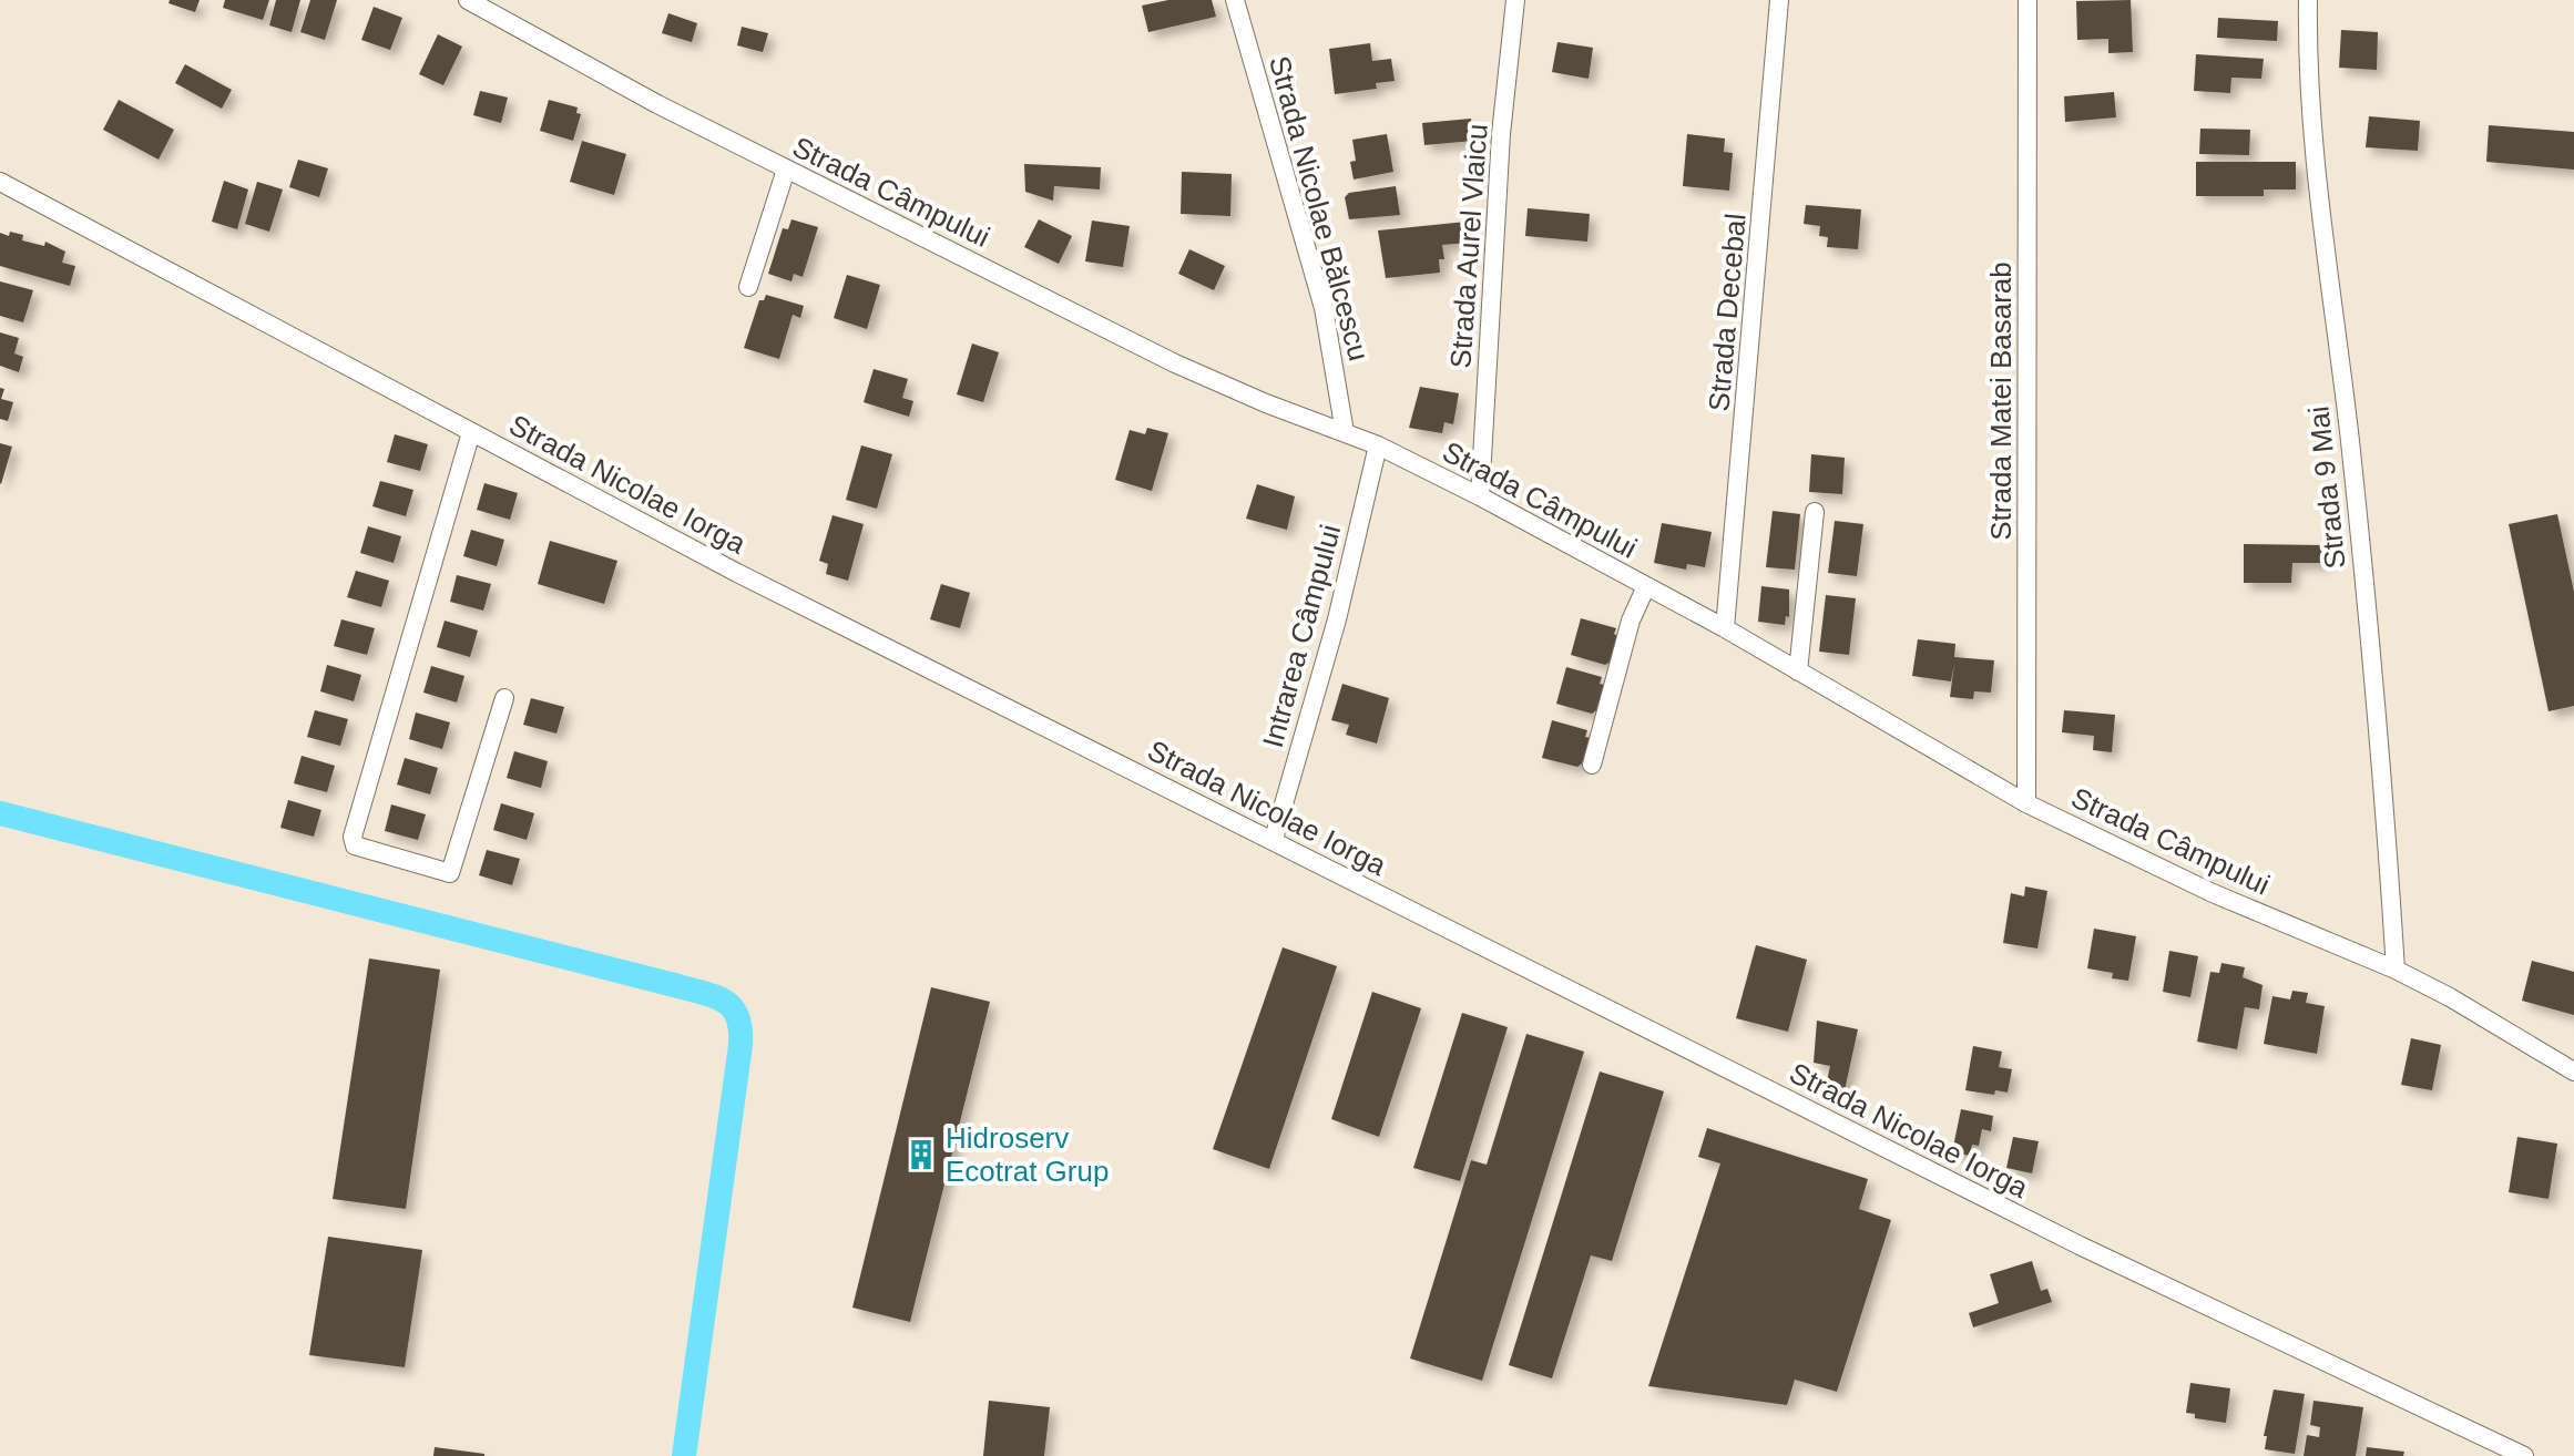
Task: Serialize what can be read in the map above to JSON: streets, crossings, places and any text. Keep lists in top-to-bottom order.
{
  "streets": {
    "street": [
      "Strada Câmpului",
      "Strada Nicolae Bălcescu",
      "Strada Aurel Vlaicu",
      "Strada Decebal",
      "Strada Matei Basarab",
      "Strada Nicolae Iorga",
      "Strada 9 Mai",
      "Intrarea Câmpului"
    ]
  },
  "crossings": [
    ["Strada Câmpului", "Strada Nicolae Bălcescu"],
    ["Strada Câmpului", "Strada Aurel Vlaicu"],
    ["Strada Câmpului", "Strada Decebal"],
    ["Strada Câmpului", "Strada Matei Basarab"],
    ["Strada Câmpului", "Strada 9 Mai"],
    ["Strada Câmpului", "Intrarea Câmpului"],
    ["Strada Nicolae Iorga", "Intrarea Câmpului"]
  ],
  "places": {
    "building": ["Hidroserv Ecotrat Grup"]
  }
}
